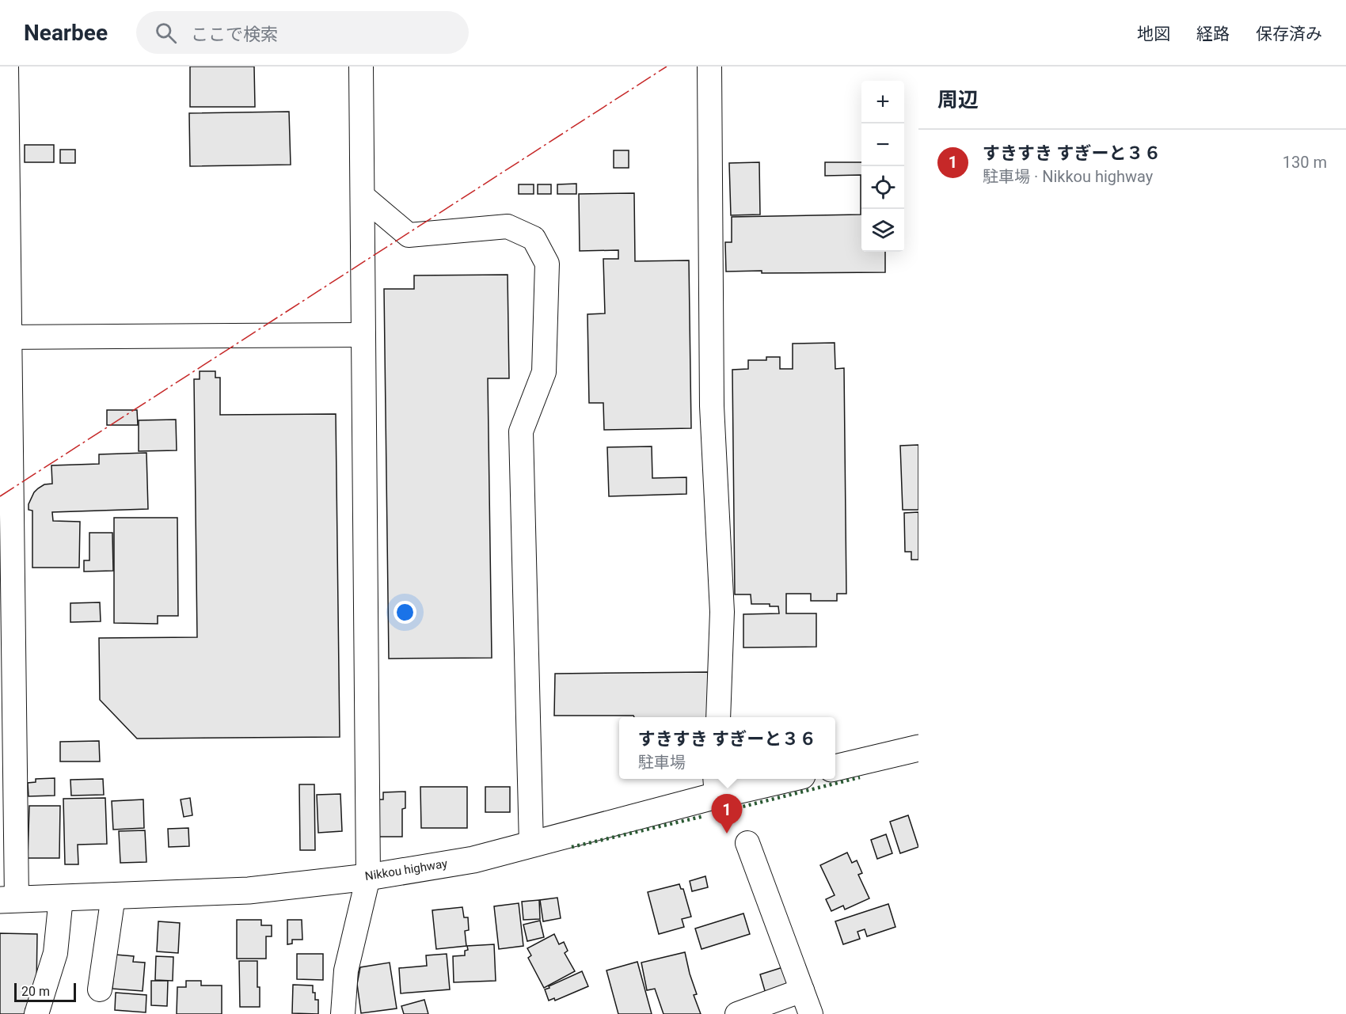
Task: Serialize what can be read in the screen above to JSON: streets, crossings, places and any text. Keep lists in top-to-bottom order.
{
  "streets": {
    "highway": ["Nikkou highway"]
  },
  "scale_bar": "20 m",
  "page": {
    "header": "Nearbee",
    "search": "ここで検索",
    "nav": ["地図", "経路", "保存済み"],
    "heading": "周辺",
    "map_buttons": ["+", "−"],
    "list": [
      {
        "mark": "1",
        "name": "すきすき すぎーと３６",
        "note": "駐車場 · Nikkou highway",
        "value": "130 m"
      }
    ],
    "popup": ["すきすき すぎーと３６", "駐車場"],
    "pins": "1",
    "scale": "20 m"
  }
}
